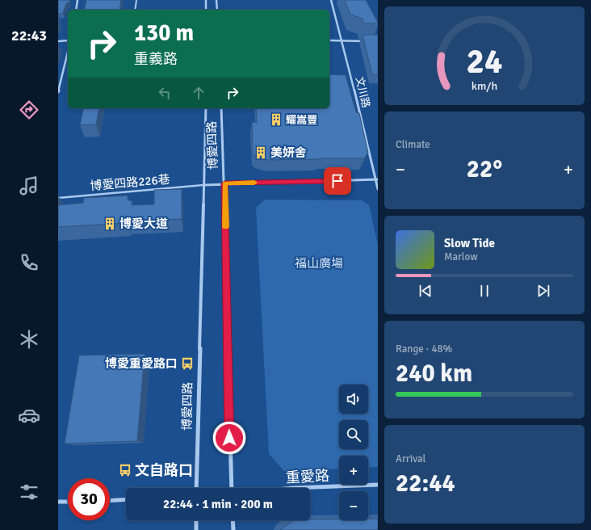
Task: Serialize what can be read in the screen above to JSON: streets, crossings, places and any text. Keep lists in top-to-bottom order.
{
  "streets": {
    "street": ["文川路", "博愛四路", "重愛路"],
    "lane": ["博愛四路226巷"]
  },
  "crossings": [
    ["博愛四路", "博愛四路226巷"]
  ],
  "parks": ["福山廣場"],
  "places": {
    "building": ["耀嵩豐", "美妍舍", "博愛大道"],
    "bus stop": ["博愛重愛路口", "文自路口"]
  },
  "page": {
    "tabs": "22:43",
    "turn": ["130 m", "重義路"],
    "tile": [
      "Climate",
      ["Range · 48%", "240 km"],
      ["Arrival", "22:44"]
    ],
    "heat": ["−", "22°", "+"],
    "song": ["Slow Tide", "Marlow"],
    "map_buttons": ["+", "−"],
    "limit": "30",
    "trip": "22:44 · 1 min · 200 m",
    "gauge": ["24", "km/h"]
  }
}
